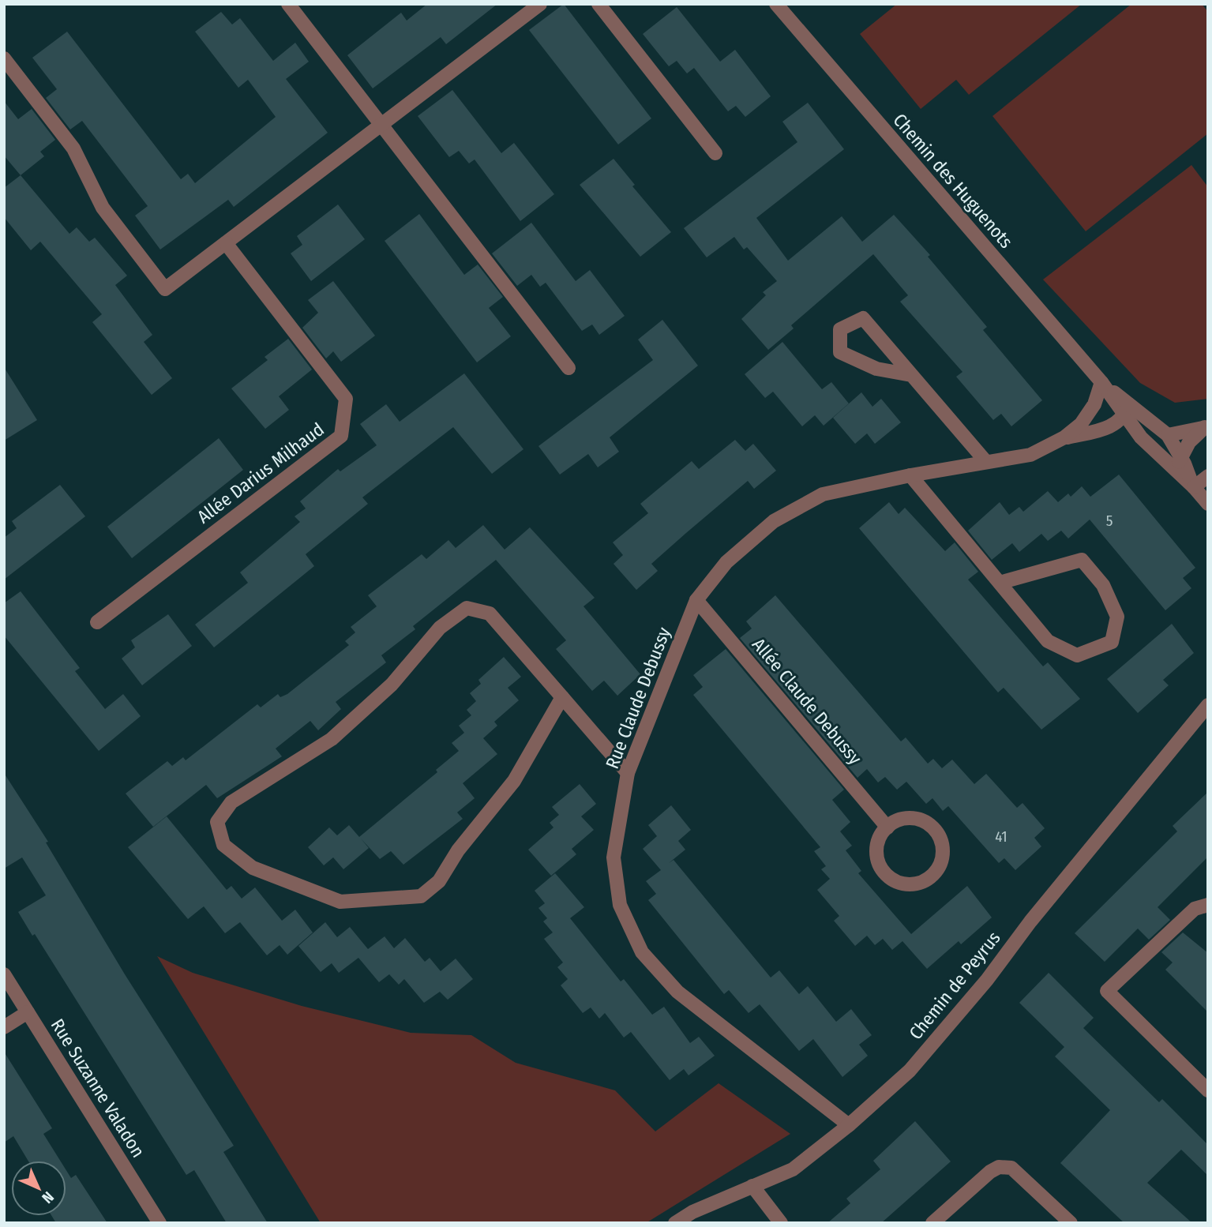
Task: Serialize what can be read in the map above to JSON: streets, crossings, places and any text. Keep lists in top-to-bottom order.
{
  "streets": {
    "street": [
      "Chemin des Huguenots",
      "Allée Darius Milhaud",
      "Rue Claude Debussy",
      "Allée Claude Debussy",
      "Chemin de Peyrus",
      "Rue Suzanne Valadon"
    ]
  },
  "crossings": [
    ["Chemin des Huguenots", "Rue Claude Debussy"],
    ["Rue Claude Debussy", "Allée Claude Debussy"],
    ["Rue Claude Debussy", "Chemin de Peyrus"]
  ],
  "house_numbers": ["5", "41"],
  "north": "bottom right"
}
